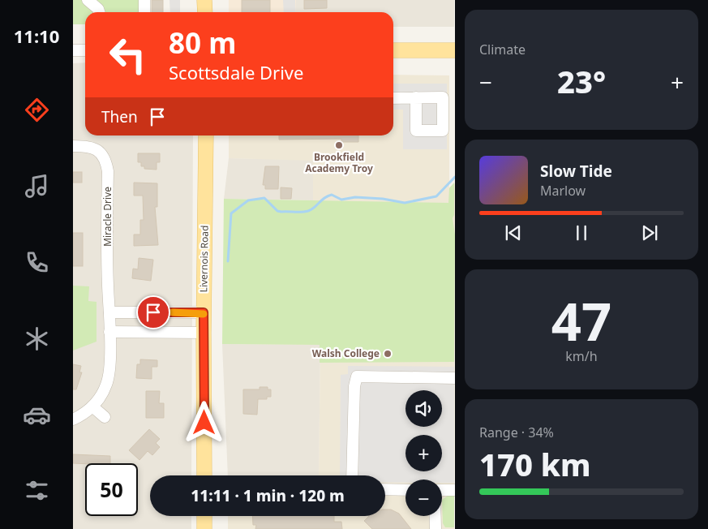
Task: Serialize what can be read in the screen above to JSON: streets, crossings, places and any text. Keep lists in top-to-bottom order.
{
  "streets": {
    "main road": ["Livernois Road"],
    "street": ["Miracle Drive"]
  },
  "places": ["Brookfield Academy Troy", "Walsh College"],
  "page": {
    "tabs": "11:10",
    "tile": [
      "Climate",
      ["47", "km/h"],
      ["Range · 34%", "170 km"]
    ],
    "turn": ["80 m", "Scottsdale Drive"],
    "heat": ["−", "23°", "+"],
    "then": "Then",
    "song": ["Slow Tide", "Marlow"],
    "map_buttons": ["+", "−"],
    "limit": "50",
    "trip": "11:11 · 1 min · 120 m"
  }
}
